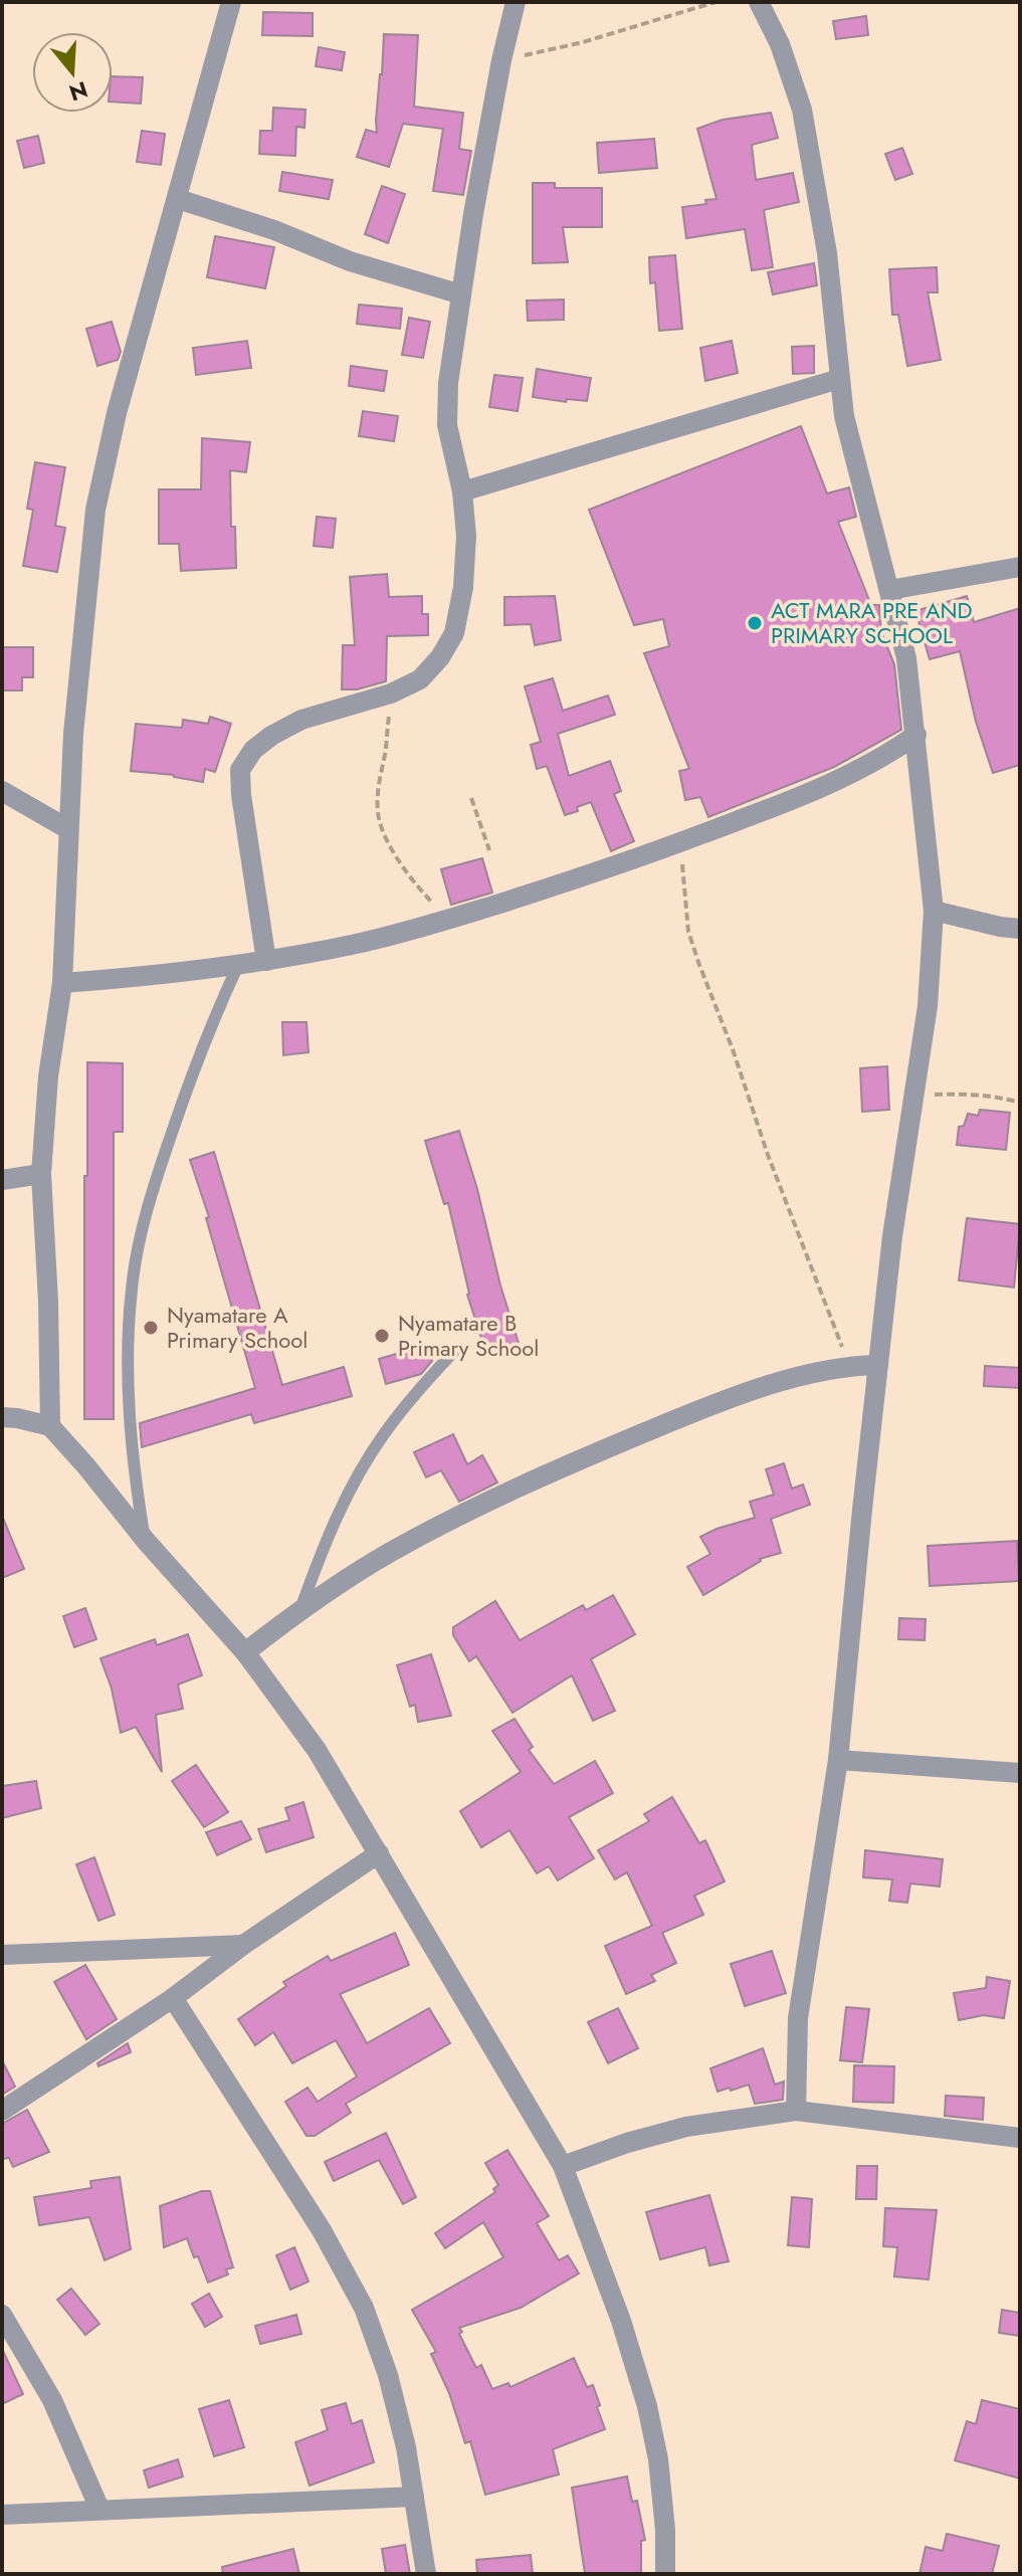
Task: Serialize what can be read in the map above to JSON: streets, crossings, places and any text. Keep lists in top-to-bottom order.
{
  "places": ["ACT MARA PRE AND PRIMARY SCHOOL", "Nyamatare A Primary School", "Nyamatare B Primary School"],
  "north": "bottom"
}
